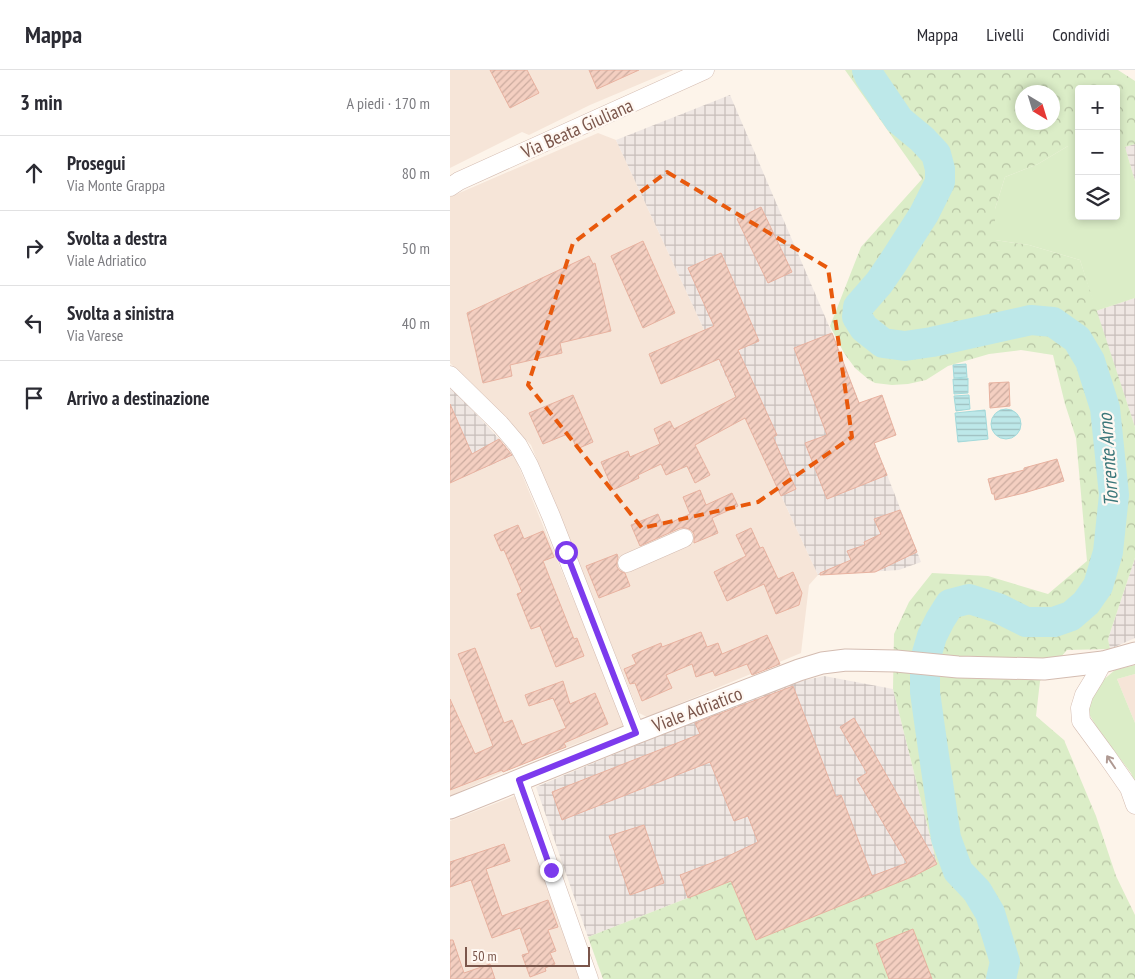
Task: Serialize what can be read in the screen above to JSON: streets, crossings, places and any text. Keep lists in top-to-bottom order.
{
  "streets": {
    "street": ["Via Beata Giuliana", "Viale Adriatico"]
  },
  "water": ["Torrente Arno"],
  "scale_bar": "50 m",
  "north": "bottom right",
  "page": {
    "header": "Mappa",
    "nav": ["Mappa", "Livelli", "Condividi"],
    "heading": ["3 min", "A piedi · 170 m"],
    "map_buttons": ["+", "−"],
    "list": [
      ["Prosegui", "Via Monte Grappa", "80 m"],
      ["Svolta a destra", "Viale Adriatico", "50 m"],
      ["Svolta a sinistra", "Via Varese", "40 m"],
      "Arrivo a destinazione"
    ],
    "scale": "50 m"
  }
}
